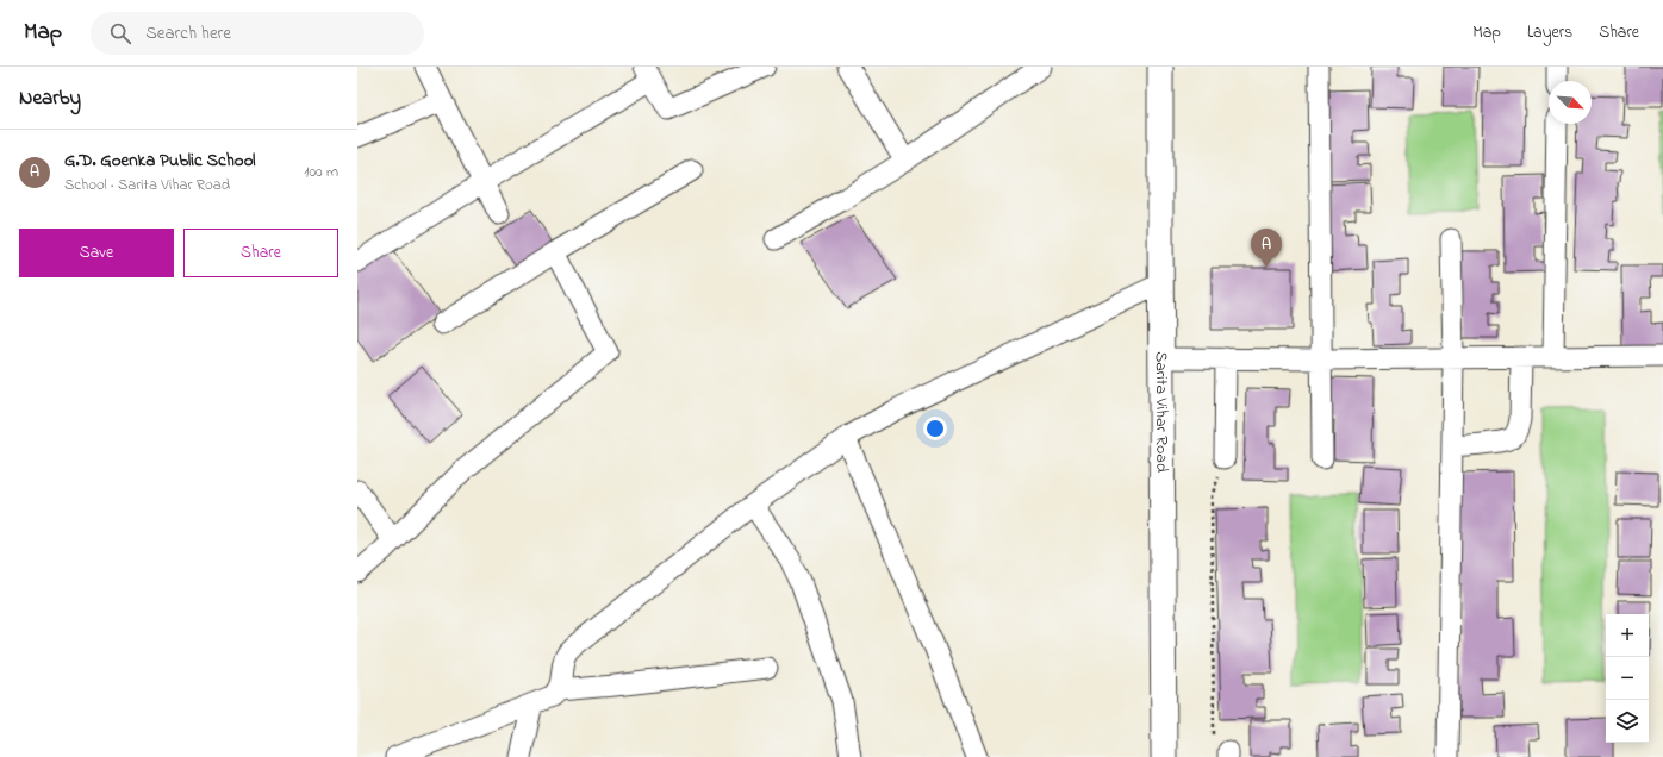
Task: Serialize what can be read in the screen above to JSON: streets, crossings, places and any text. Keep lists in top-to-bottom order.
{
  "streets": {
    "street": ["Sarita Vihar Road"]
  },
  "north": "bottom right",
  "page": {
    "header": "Map",
    "search": "Search here",
    "nav": ["Map", "Layers", "Share"],
    "heading": "Nearby",
    "list": [
      {
        "mark": "A",
        "name": "G.D. Goenka Public School",
        "note": "School · Sarita Vihar Road",
        "value": "100 m"
      }
    ],
    "buttons": ["Save", "Share"],
    "pins": "A",
    "map_buttons": ["+", "−"]
  }
}
